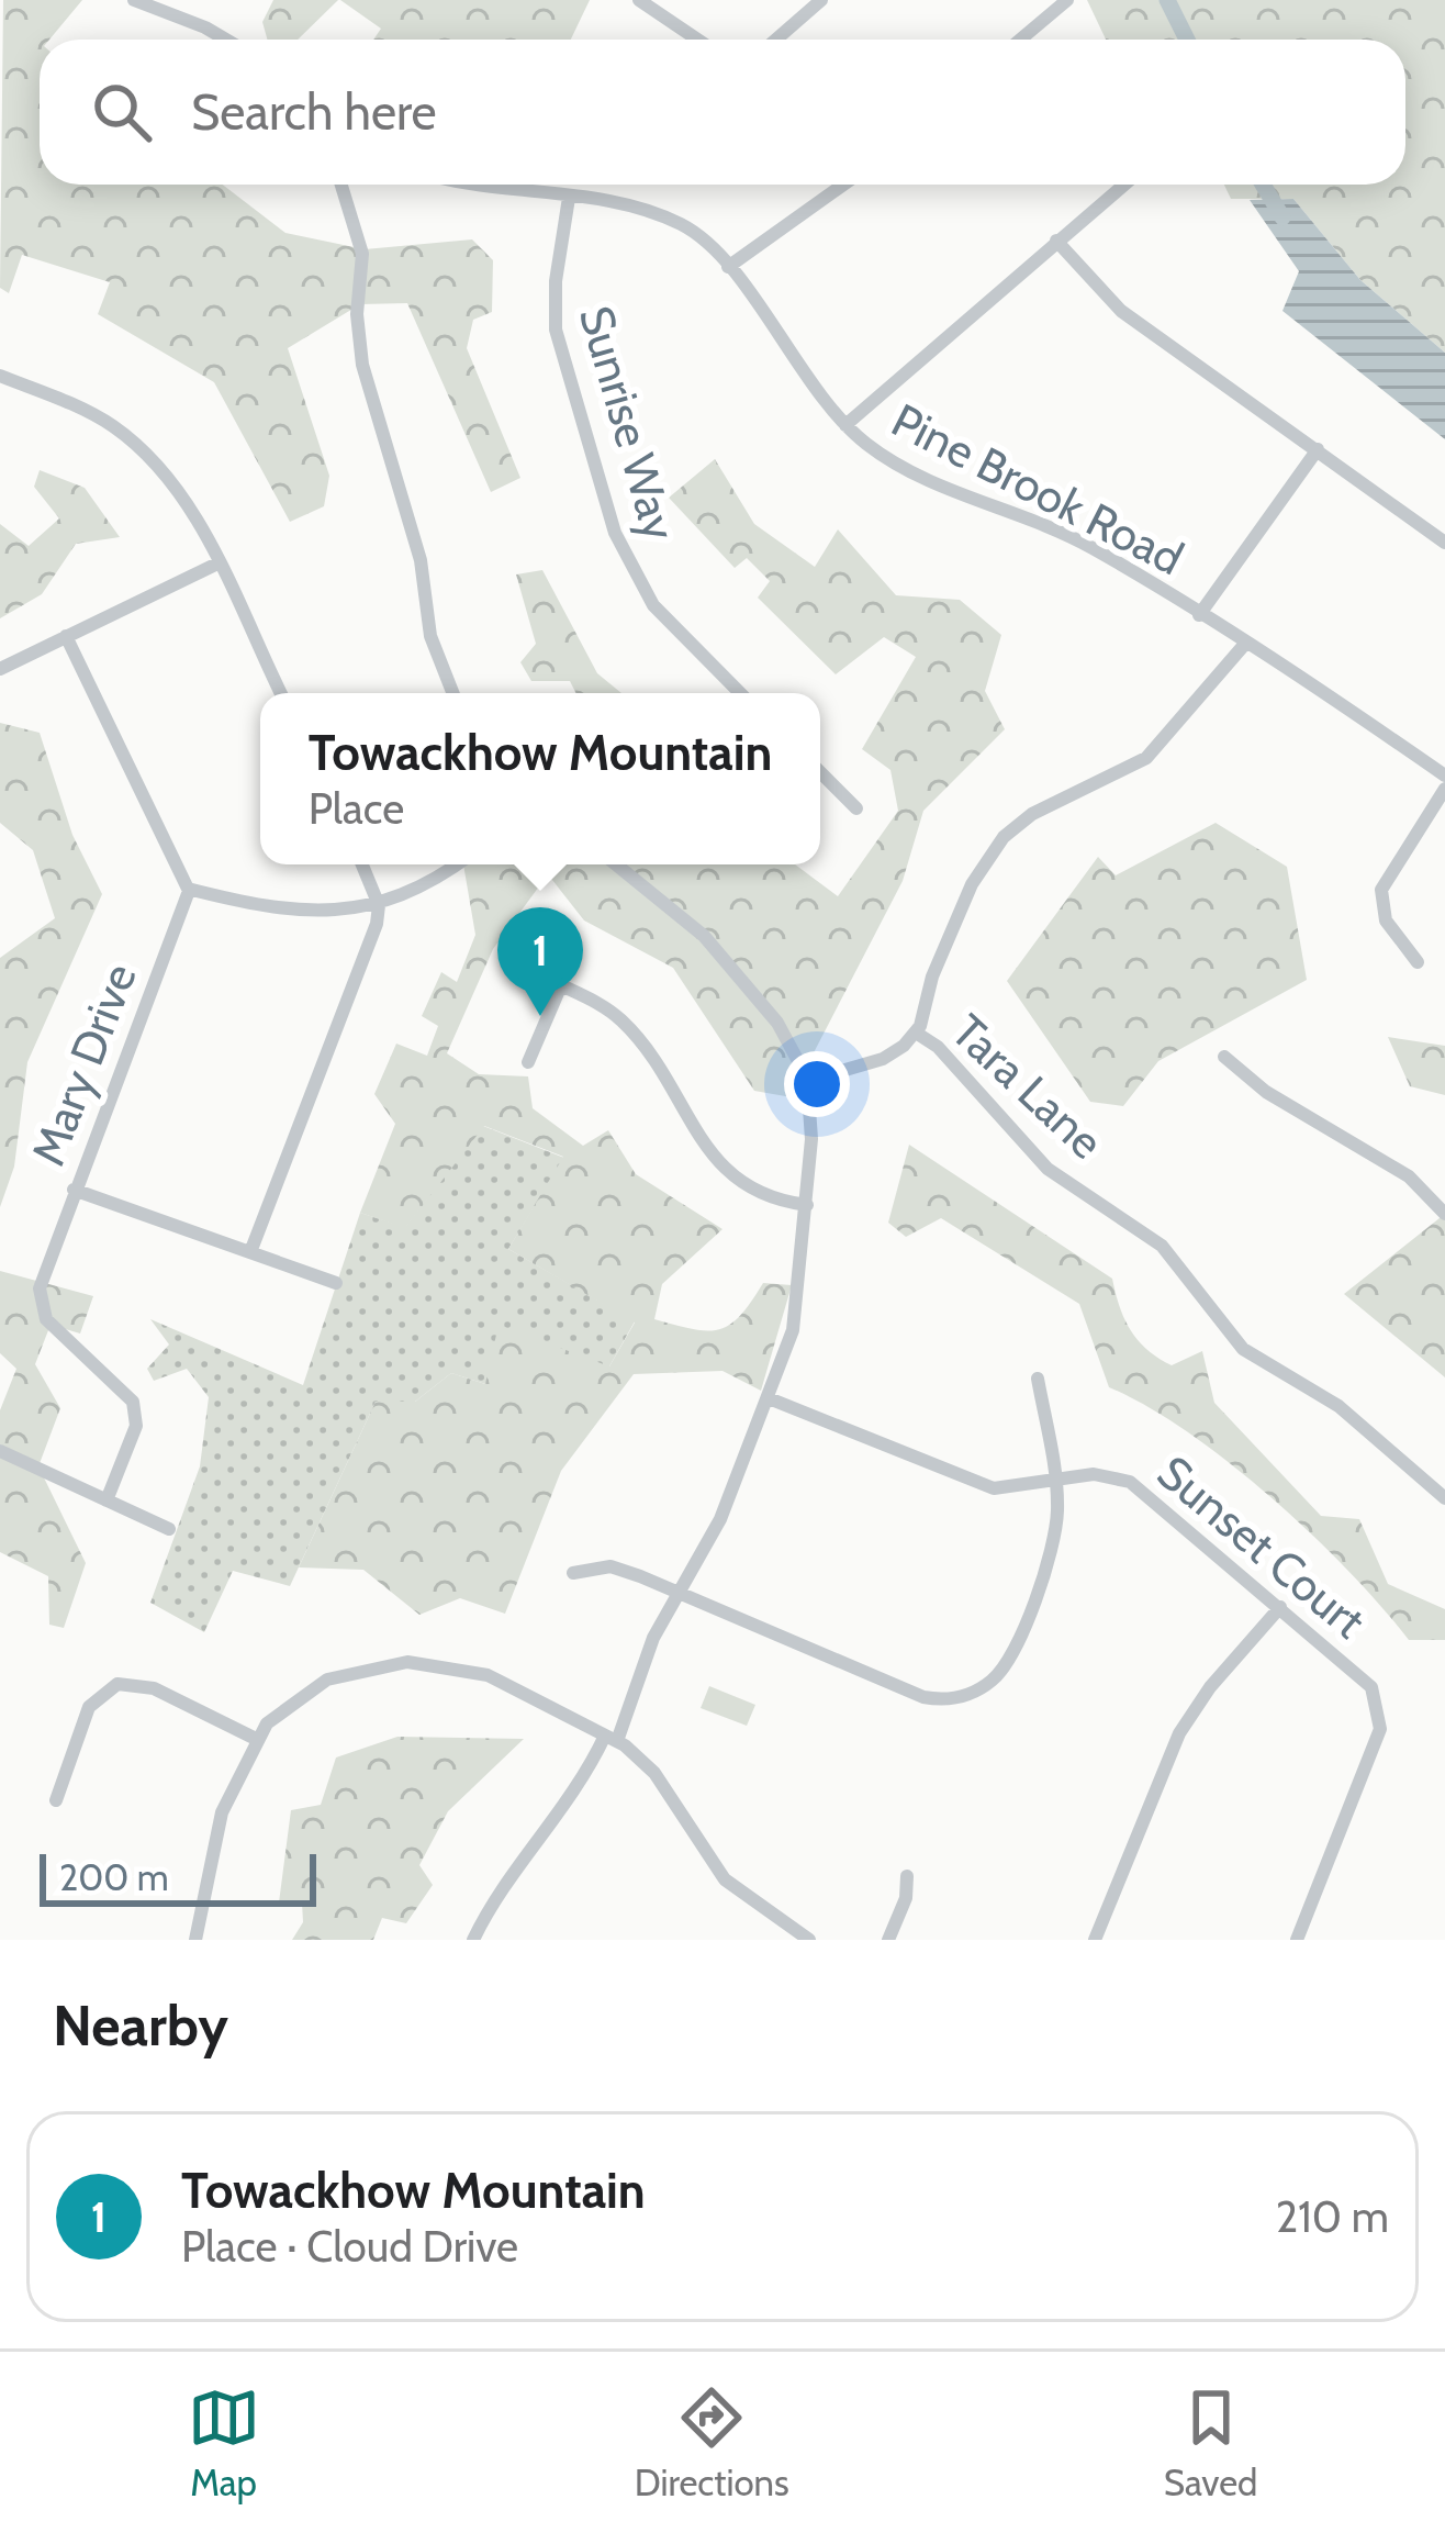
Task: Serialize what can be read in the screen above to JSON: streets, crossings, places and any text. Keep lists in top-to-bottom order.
{
  "streets": {
    "street": [
      "Sunrise Way",
      "Pine Brook Road",
      "Mary Drive",
      "Tara Lane",
      "Sunset Court"
    ]
  },
  "crossings": [
    ["Sunrise Way", "Pine Brook Road"]
  ],
  "scale_bar": "200 m",
  "page": {
    "search": "Search here",
    "popup": ["Towackhow Mountain", "Place"],
    "pins": "1",
    "scale": "200 m",
    "heading": "Nearby",
    "list": [
      {
        "mark": "1",
        "name": "Towackhow Mountain",
        "note": "Place · Cloud Drive",
        "value": "210 m"
      }
    ],
    "nav": ["Map", "Directions", "Saved"]
  }
}
